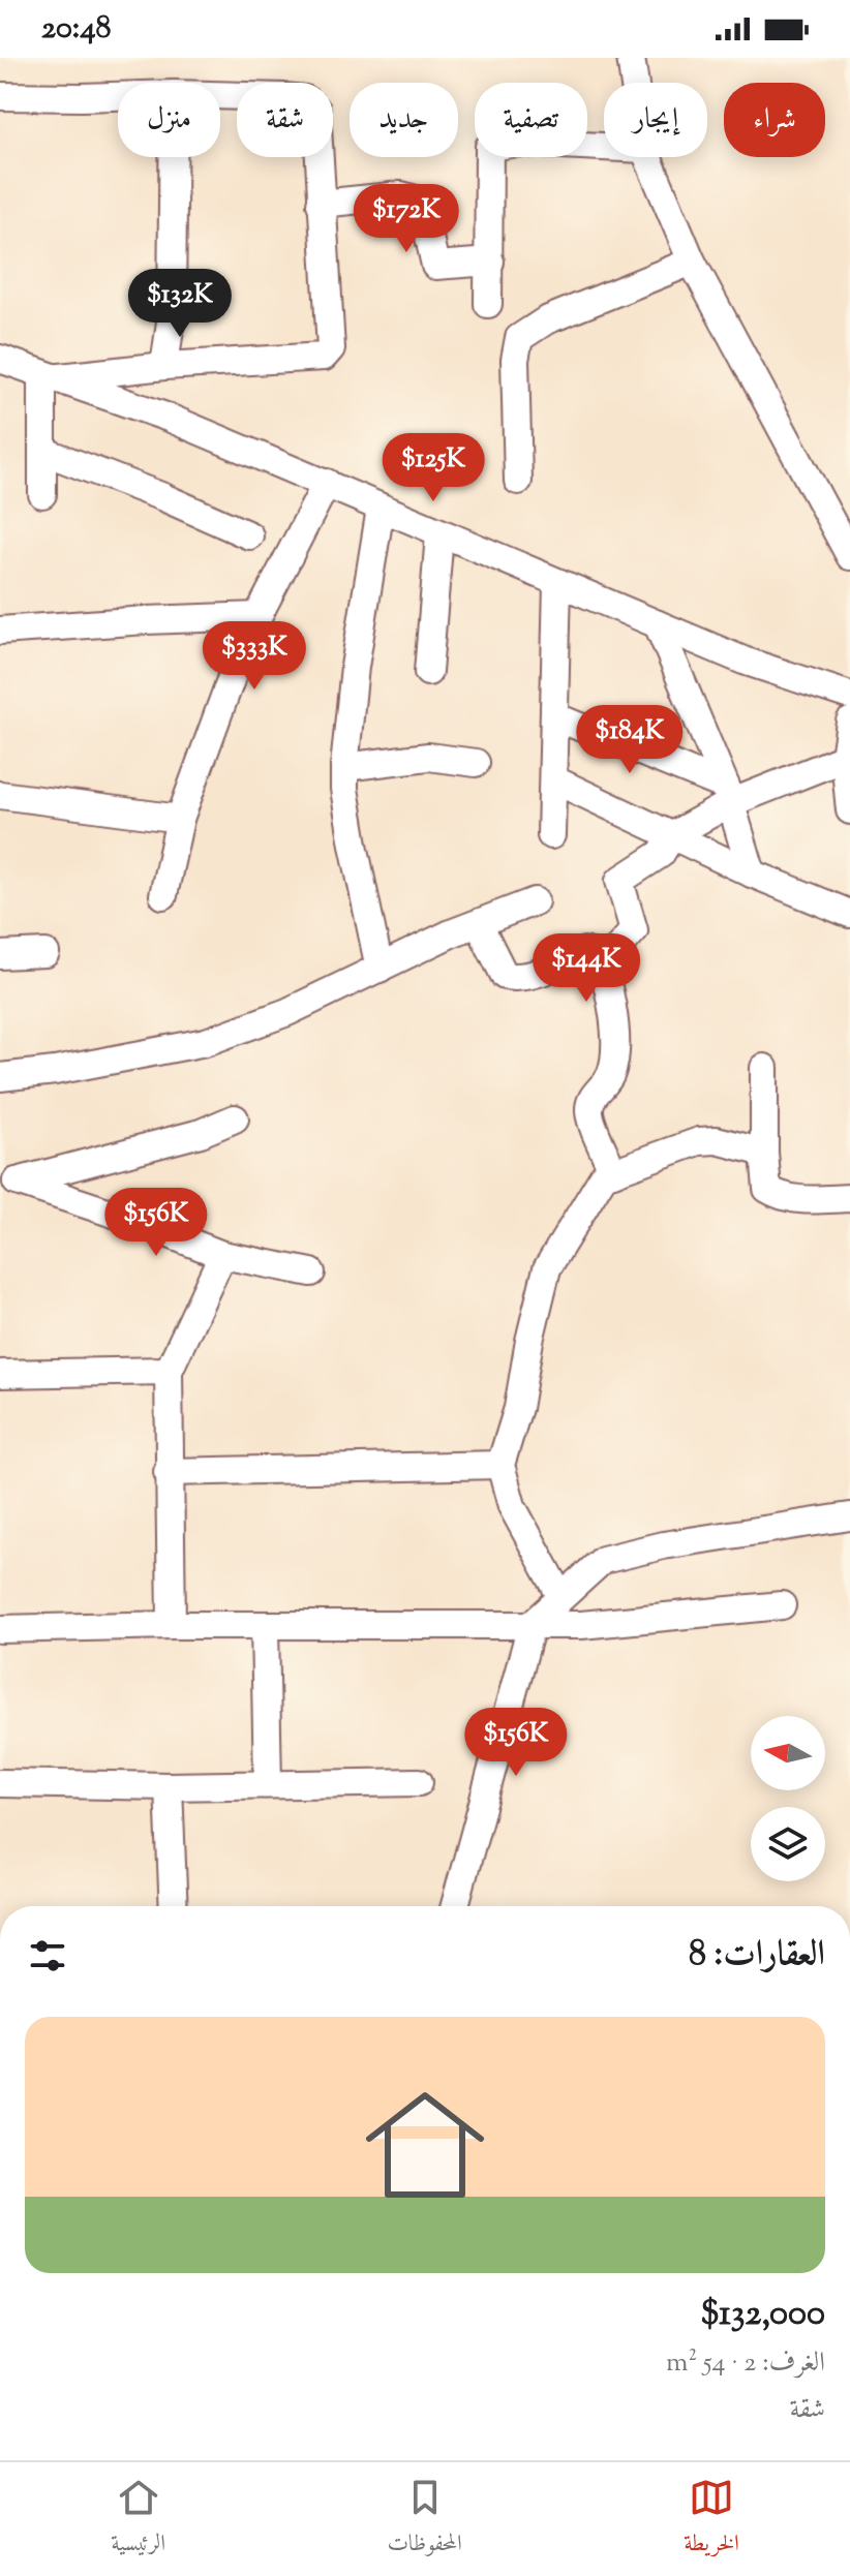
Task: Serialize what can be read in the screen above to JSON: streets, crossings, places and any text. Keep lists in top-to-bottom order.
{
  "north": "left",
  "page": {
    "status": "20:48",
    "chip": [
      "شراء",
      "إيجار",
      "تصفية",
      "جديد",
      "شقة",
      "منزل"
    ],
    "price": [
      "$172K",
      "$132K",
      "$125K",
      "$333K",
      "$184K",
      "$144K",
      "$156K",
      "$156K"
    ],
    "heading": "العقارات: 8",
    "list": [
      {
        "name": "$132,000",
        "note": "الغرف: 2 · 54 m² · شقة"
      }
    ],
    "tabs": ["الخريطة", "المحفوظات", "الرئيسية"]
  }
}
